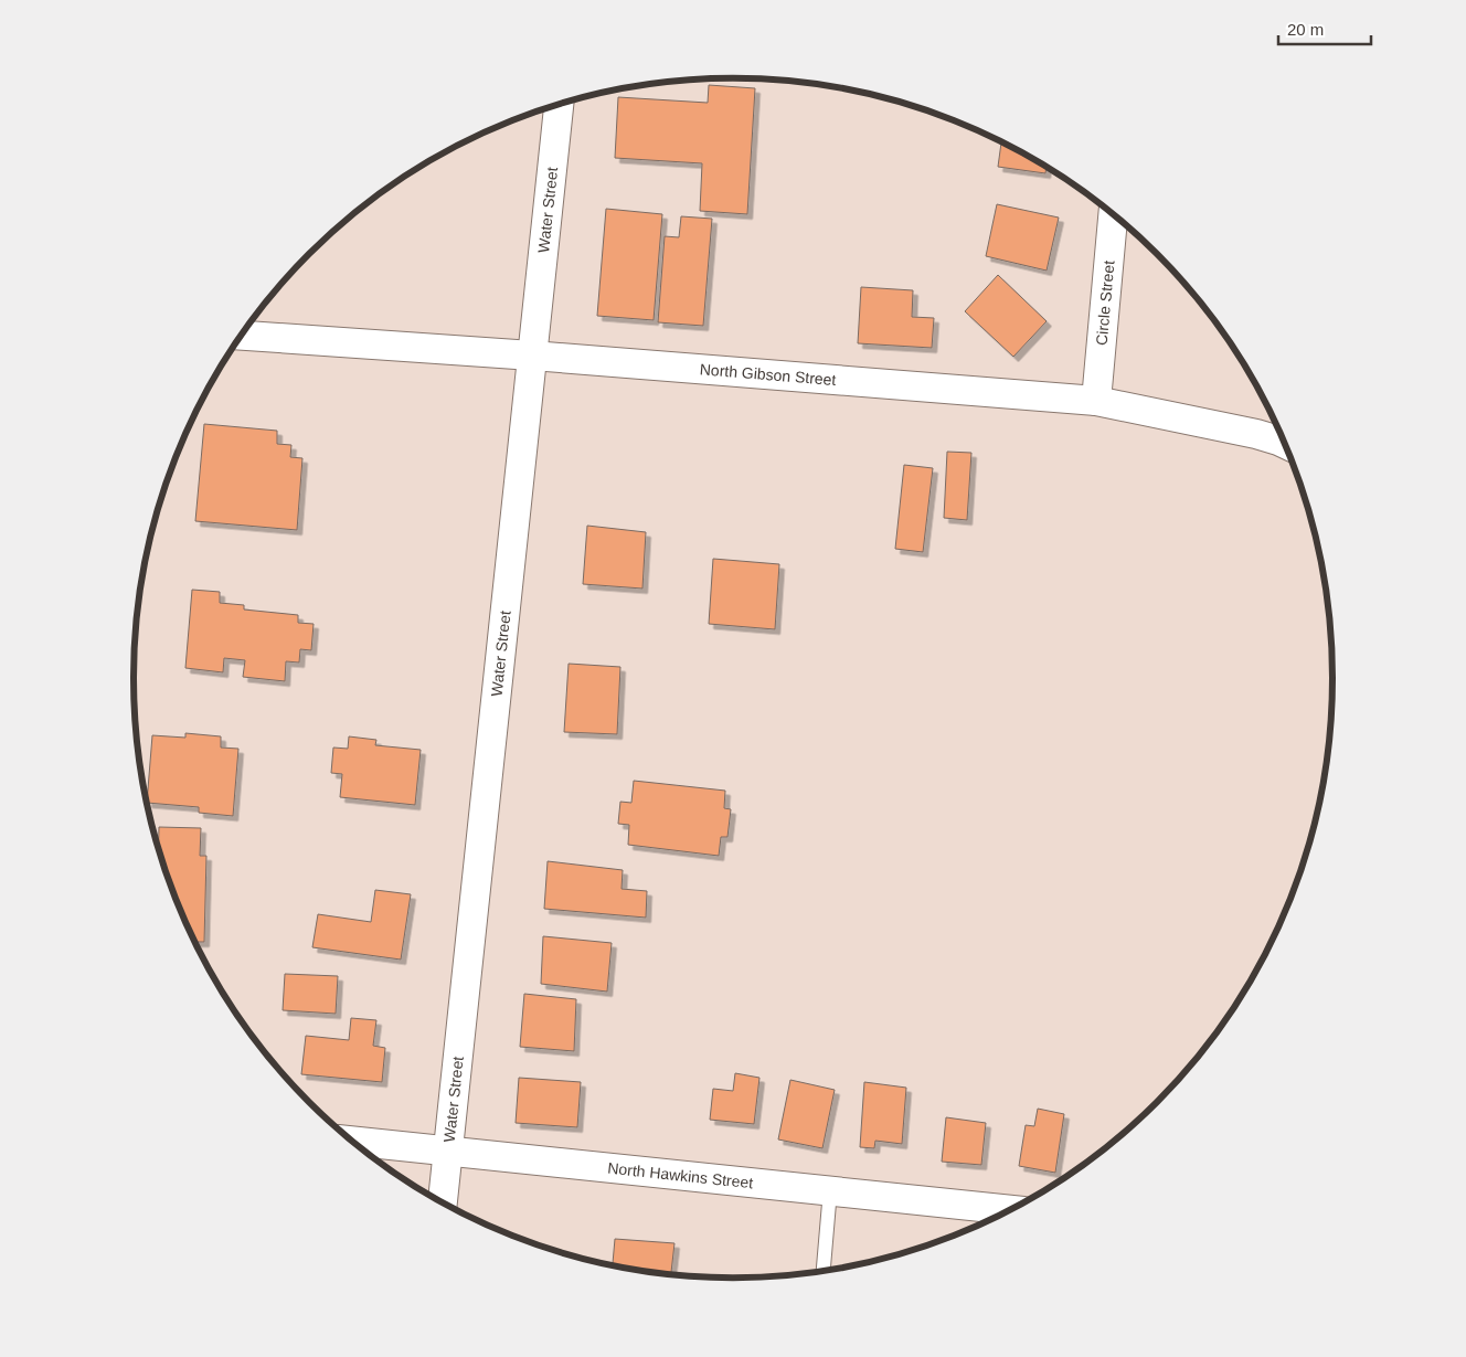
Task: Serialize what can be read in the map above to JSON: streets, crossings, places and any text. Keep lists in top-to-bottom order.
{
  "streets": {
    "street": [
      "Water Street",
      "Circle Street",
      "North Gibson Street",
      "North Hawkins Street"
    ]
  },
  "crossings": [
    ["Water Street", "North Gibson Street"],
    ["Water Street", "North Hawkins Street"],
    ["Circle Street", "North Gibson Street"]
  ],
  "scale_bar": "20 m"
}
